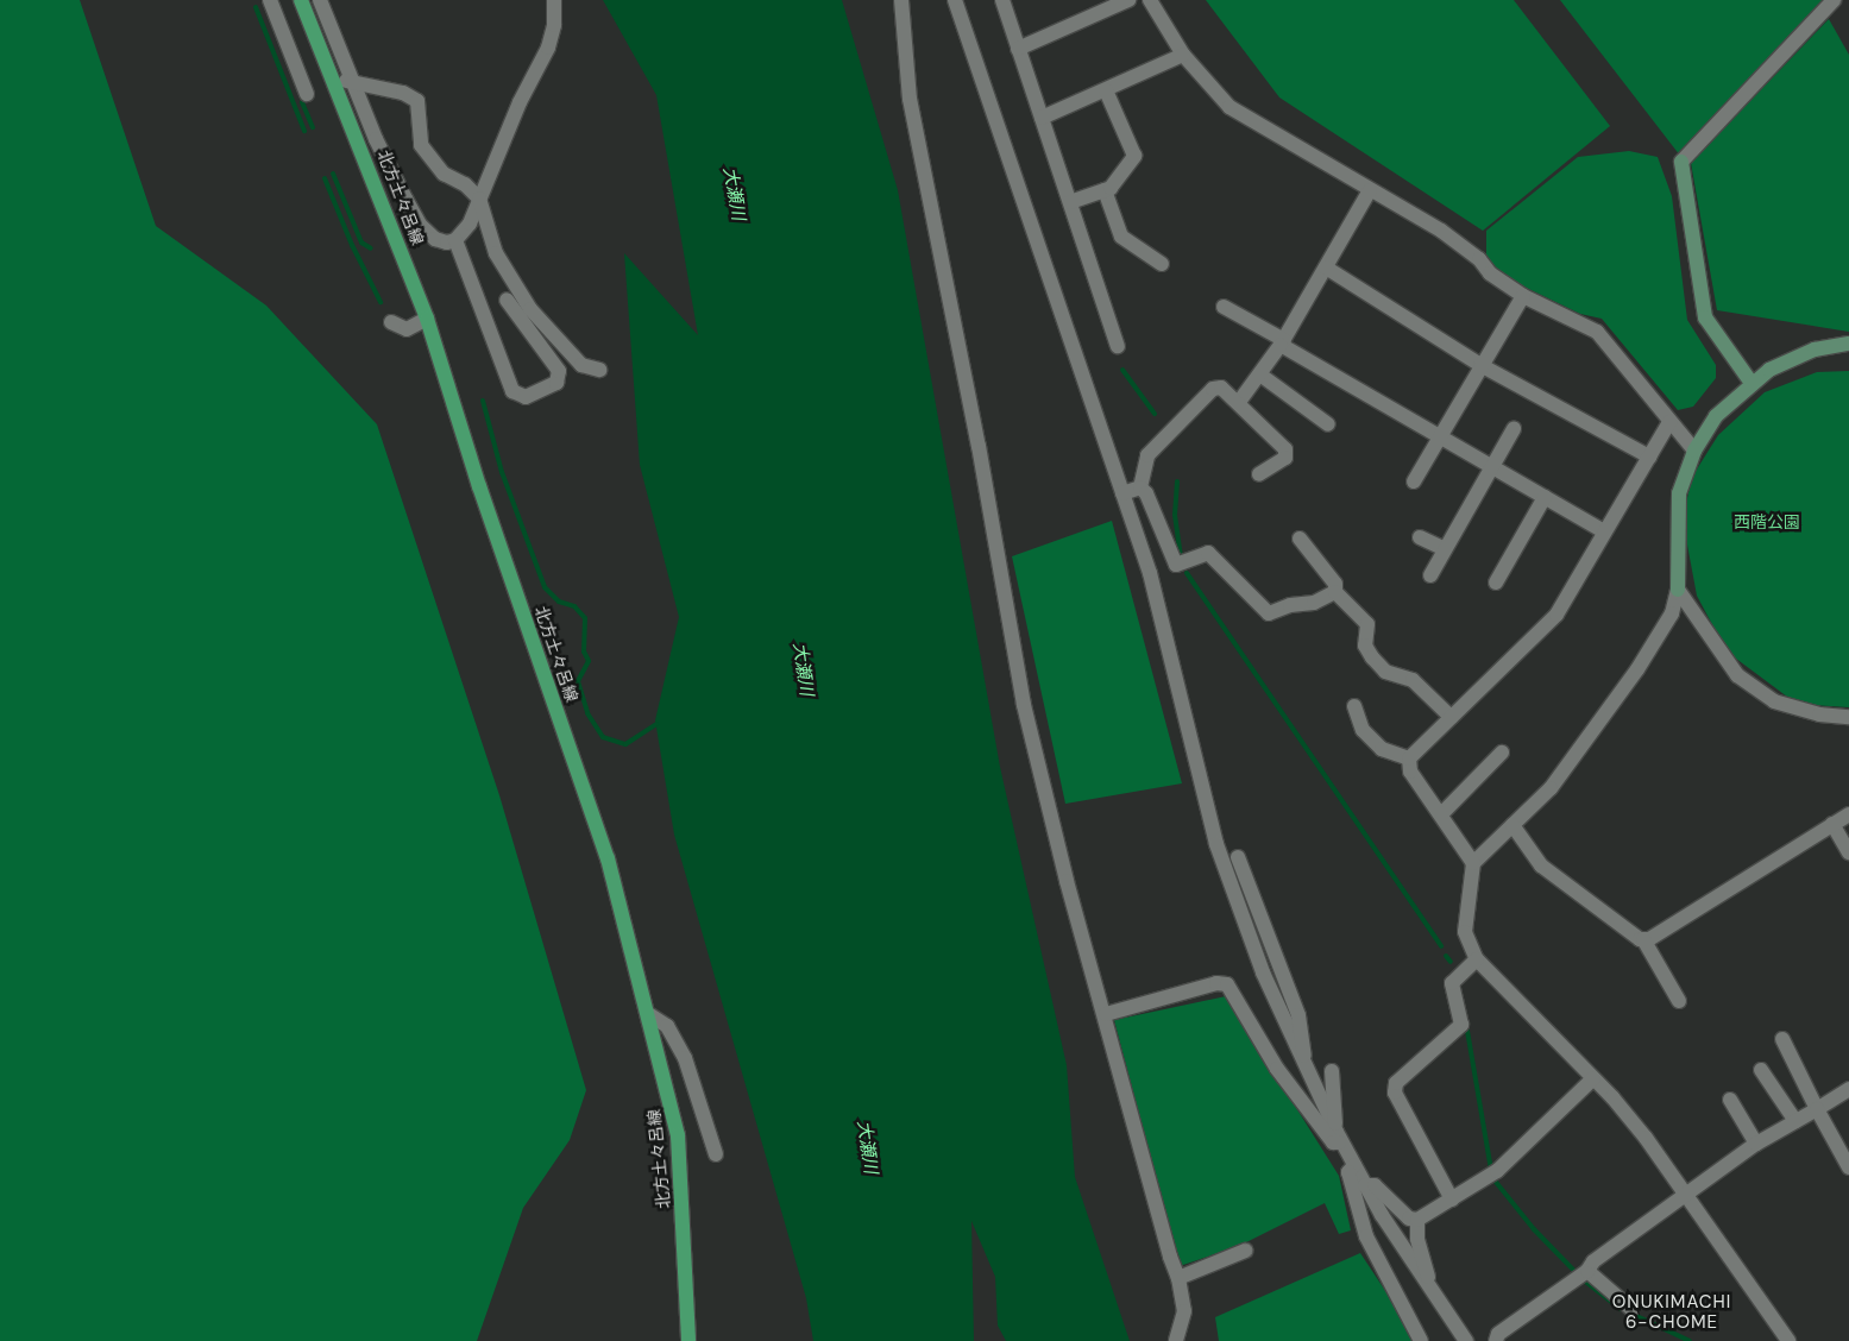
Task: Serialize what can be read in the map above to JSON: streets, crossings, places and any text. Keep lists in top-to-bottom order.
{
  "streets": {
    "main road": ["北方土々呂線"]
  },
  "districts": ["ONUKIMACHI 6-CHOME"],
  "water": ["大瀬川"],
  "parks": ["西階公園"]
}
